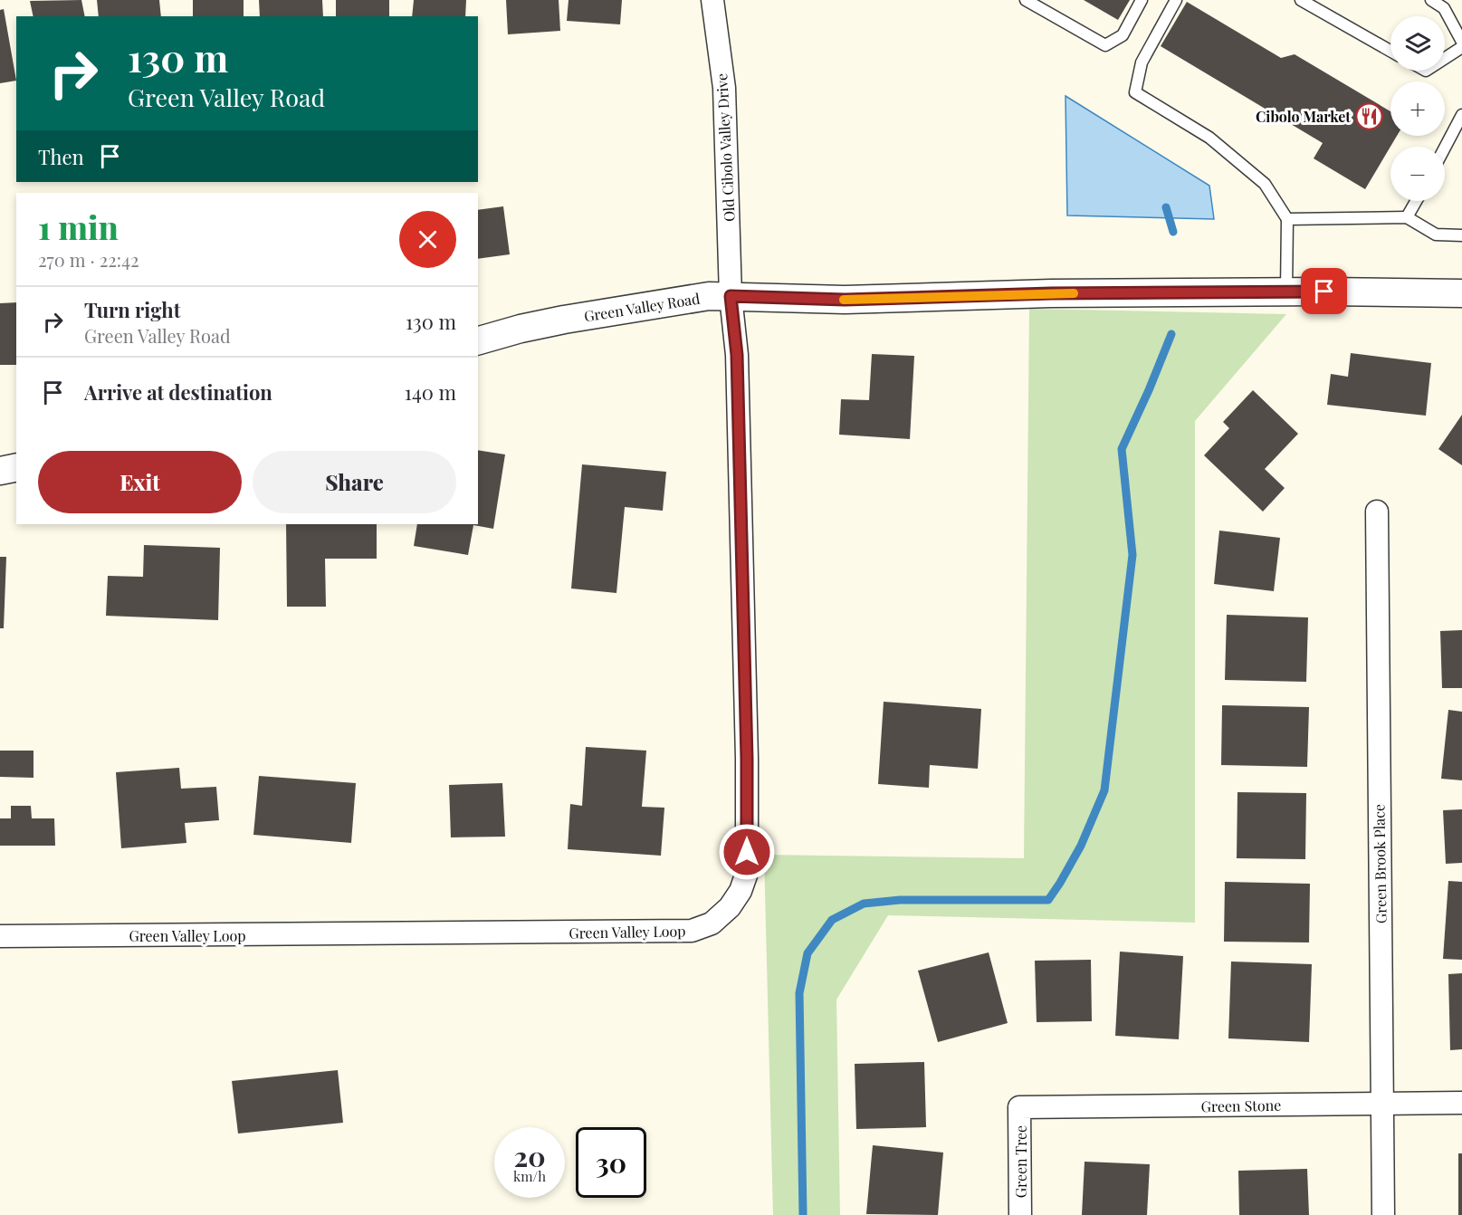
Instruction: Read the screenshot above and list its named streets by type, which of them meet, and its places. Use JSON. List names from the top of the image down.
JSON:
{
  "streets": {
    "street": [
      "Old Cibolo Valley Drive",
      "Green Valley Road",
      "Green Brook Place",
      "Green Valley Loop",
      "Green Stone",
      "Green Tree"
    ]
  },
  "crossings": [
    ["Old Cibolo Valley Drive", "Green Valley Road"],
    ["Old Cibolo Valley Drive", "Green Valley Loop"],
    ["Green Valley Road", "Green Valley Loop"],
    ["Green Brook Place", "Green Stone"],
    ["Green Stone", "Green Tree"]
  ],
  "places": {
    "restaurant": ["Cibolo Market"]
  },
  "page": {
    "map_buttons": ["+", "−"],
    "turn": ["130 m", "Green Valley Road"],
    "then": "Then",
    "heading": ["1 min", "270 m · 22:42"],
    "list": [
      {
        "name": "Turn right",
        "note": "Green Valley Road",
        "value": "130 m"
      },
      {
        "name": "Arrive at destination",
        "value": "140 m"
      }
    ],
    "buttons": ["Exit", "Share"],
    "speed": "20 km/h",
    "limit": "30"
  }
}
